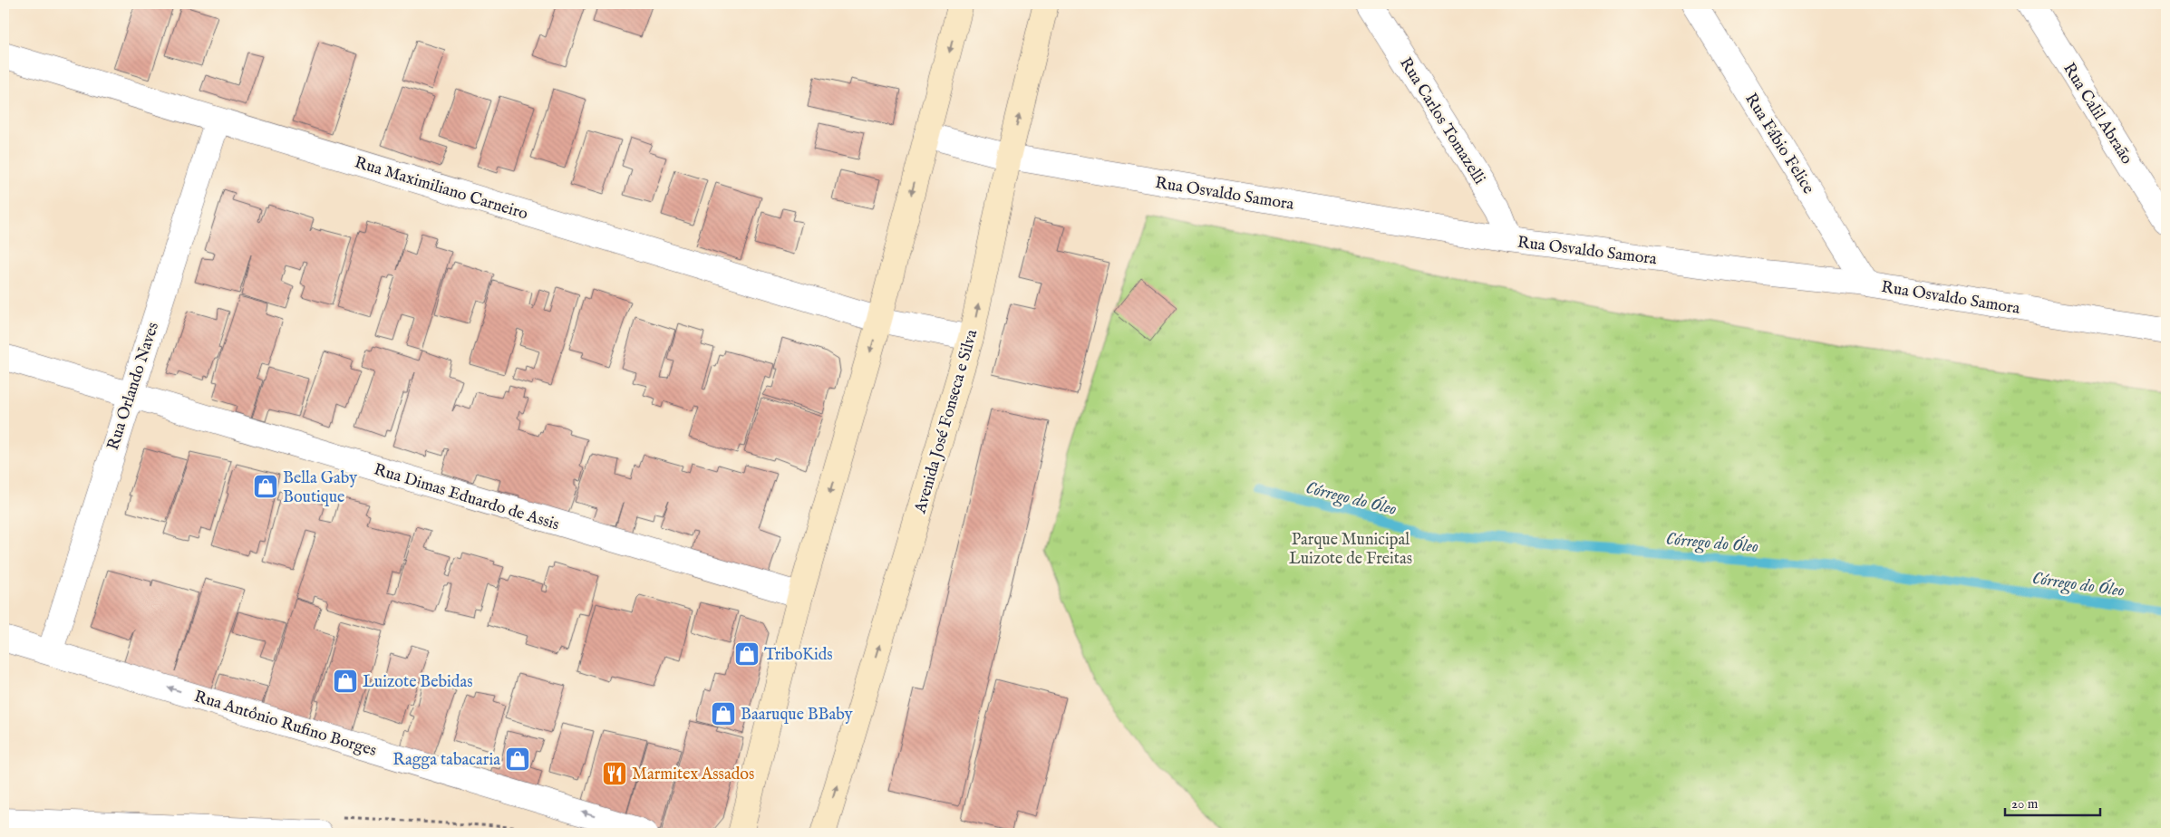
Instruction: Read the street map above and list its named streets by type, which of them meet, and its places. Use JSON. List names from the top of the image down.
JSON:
{
  "streets": {
    "main road": ["Avenida José Fonseca e Silva"],
    "street": [
      "Rua Calil Abraão",
      "Rua Carlos Tomazelli",
      "Rua Fábio Felice",
      "Rua Maximiliano Carneiro",
      "Rua Osvaldo Samora",
      "Rua Orlando Naves",
      "Rua Dimas Eduardo de Assis",
      "Rua Antônio Rufino Borges"
    ]
  },
  "crossings": [
    ["Rua Carlos Tomazelli", "Rua Osvaldo Samora"],
    ["Rua Fábio Felice", "Rua Osvaldo Samora"],
    ["Rua Maximiliano Carneiro", "Rua Orlando Naves"],
    ["Rua Maximiliano Carneiro", "Avenida José Fonseca e Silva"],
    ["Rua Osvaldo Samora", "Avenida José Fonseca e Silva"],
    ["Rua Orlando Naves", "Rua Dimas Eduardo de Assis"],
    ["Rua Orlando Naves", "Rua Antônio Rufino Borges"]
  ],
  "water": ["Córrego do Óleo"],
  "parks": ["Parque Municipal Luizote de Freitas"],
  "places": {
    "shop": [
      "Bella Gaby Boutique",
      "TriboKids",
      "Luizote Bebidas",
      "Baaruque BBaby",
      "Ragga tabacaria"
    ],
    "restaurant": ["Marmitex Assados"]
  },
  "scale_bar": "20 m"
}
